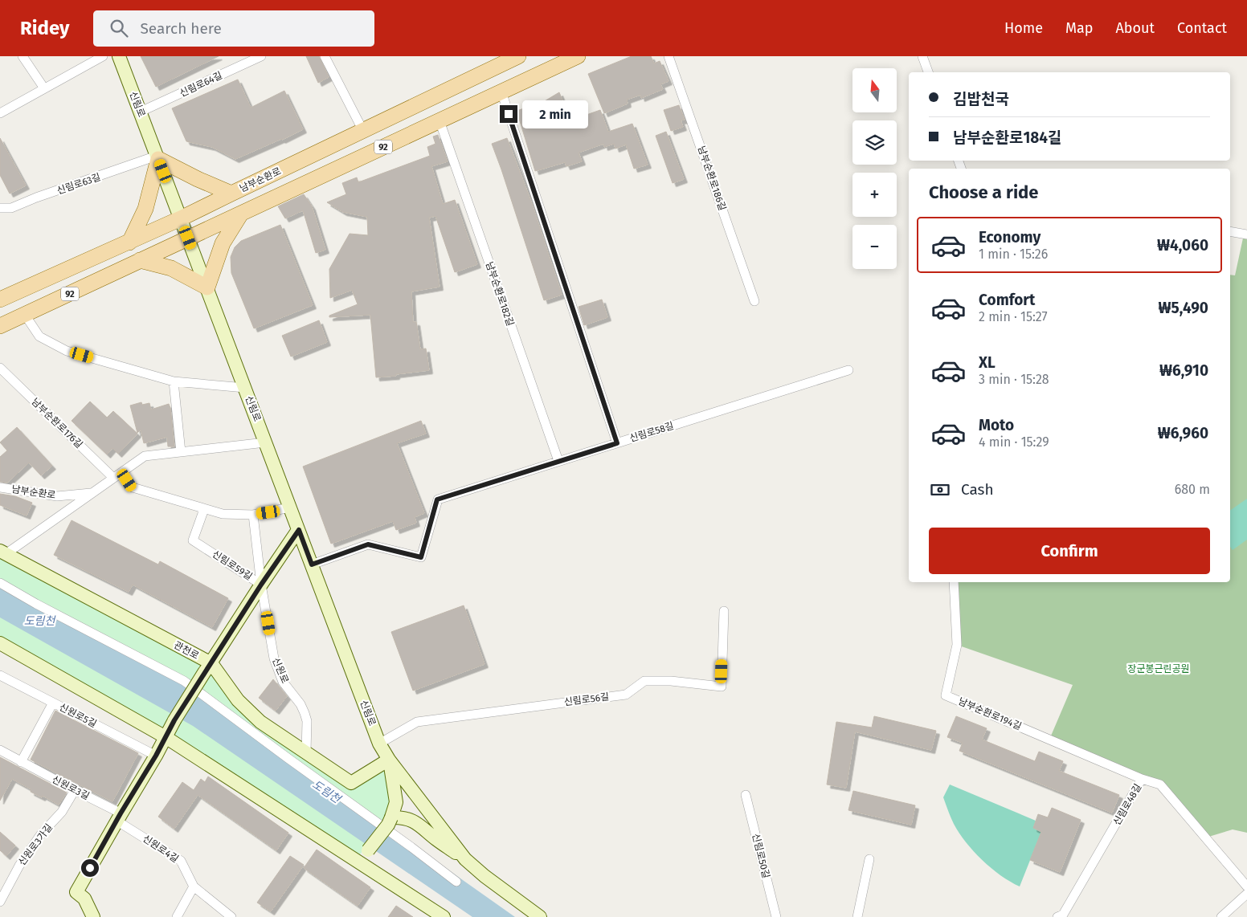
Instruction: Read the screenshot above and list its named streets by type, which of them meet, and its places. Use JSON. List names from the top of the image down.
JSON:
{
  "streets": {
    "main road": [
      "신림로",
      "92",
      "남부순환로",
      "관천로"
    ],
    "street": [
      "신림로64길",
      "남부순환로186길",
      "신림로63길",
      "남부순환로182길",
      "남부순환로176길",
      "신림로58길",
      "신림로59길",
      "신원로",
      "신림로56길",
      "남부순환로194길",
      "신원로5길",
      "신원로3길",
      "신림로48길",
      "신원로3가길",
      "신원로4길",
      "신림로50길"
    ]
  },
  "crossings": [
    ["신림로64길", "신림로"],
    ["신림로", "92"],
    ["신림로", "남부순환로"],
    ["신림로", "신림로63길"],
    ["신림로", "신림로58길"],
    ["신림로", "관천로"],
    ["신림로", "신림로56길"],
    ["92", "남부순환로182길"],
    ["남부순환로182길", "신림로58길"],
    ["신림로59길", "신원로"],
    ["관천로", "신원로"],
    ["남부순환로194길", "신림로48길"],
    ["신원로3길", "신원로3가길"],
    ["신원로3길", "신원로4길"]
  ],
  "water": ["도림천"],
  "parks": ["장군봉근린공원"],
  "north": "top",
  "page": {
    "header": "Ridey",
    "search": "Search here",
    "nav": [
      "Home",
      "Map",
      "About",
      "Contact"
    ],
    "map_buttons": ["+", "−"],
    "banner": ["김밥천국", "남부순환로184길"],
    "bubble": "2 min",
    "heading": "Choose a ride",
    "list": [
      {
        "name": "Economy",
        "note": "1 min · 15:26",
        "value": "₩4,060"
      },
      {
        "name": "Comfort",
        "note": "2 min · 15:27",
        "value": "₩5,490"
      },
      {
        "name": "XL",
        "note": "3 min · 15:28",
        "value": "₩6,910"
      },
      {
        "name": "Moto",
        "note": "4 min · 15:29",
        "value": "₩6,960"
      }
    ],
    "pay": ["Cash", "680 m"],
    "buttons": "Confirm"
  }
}
